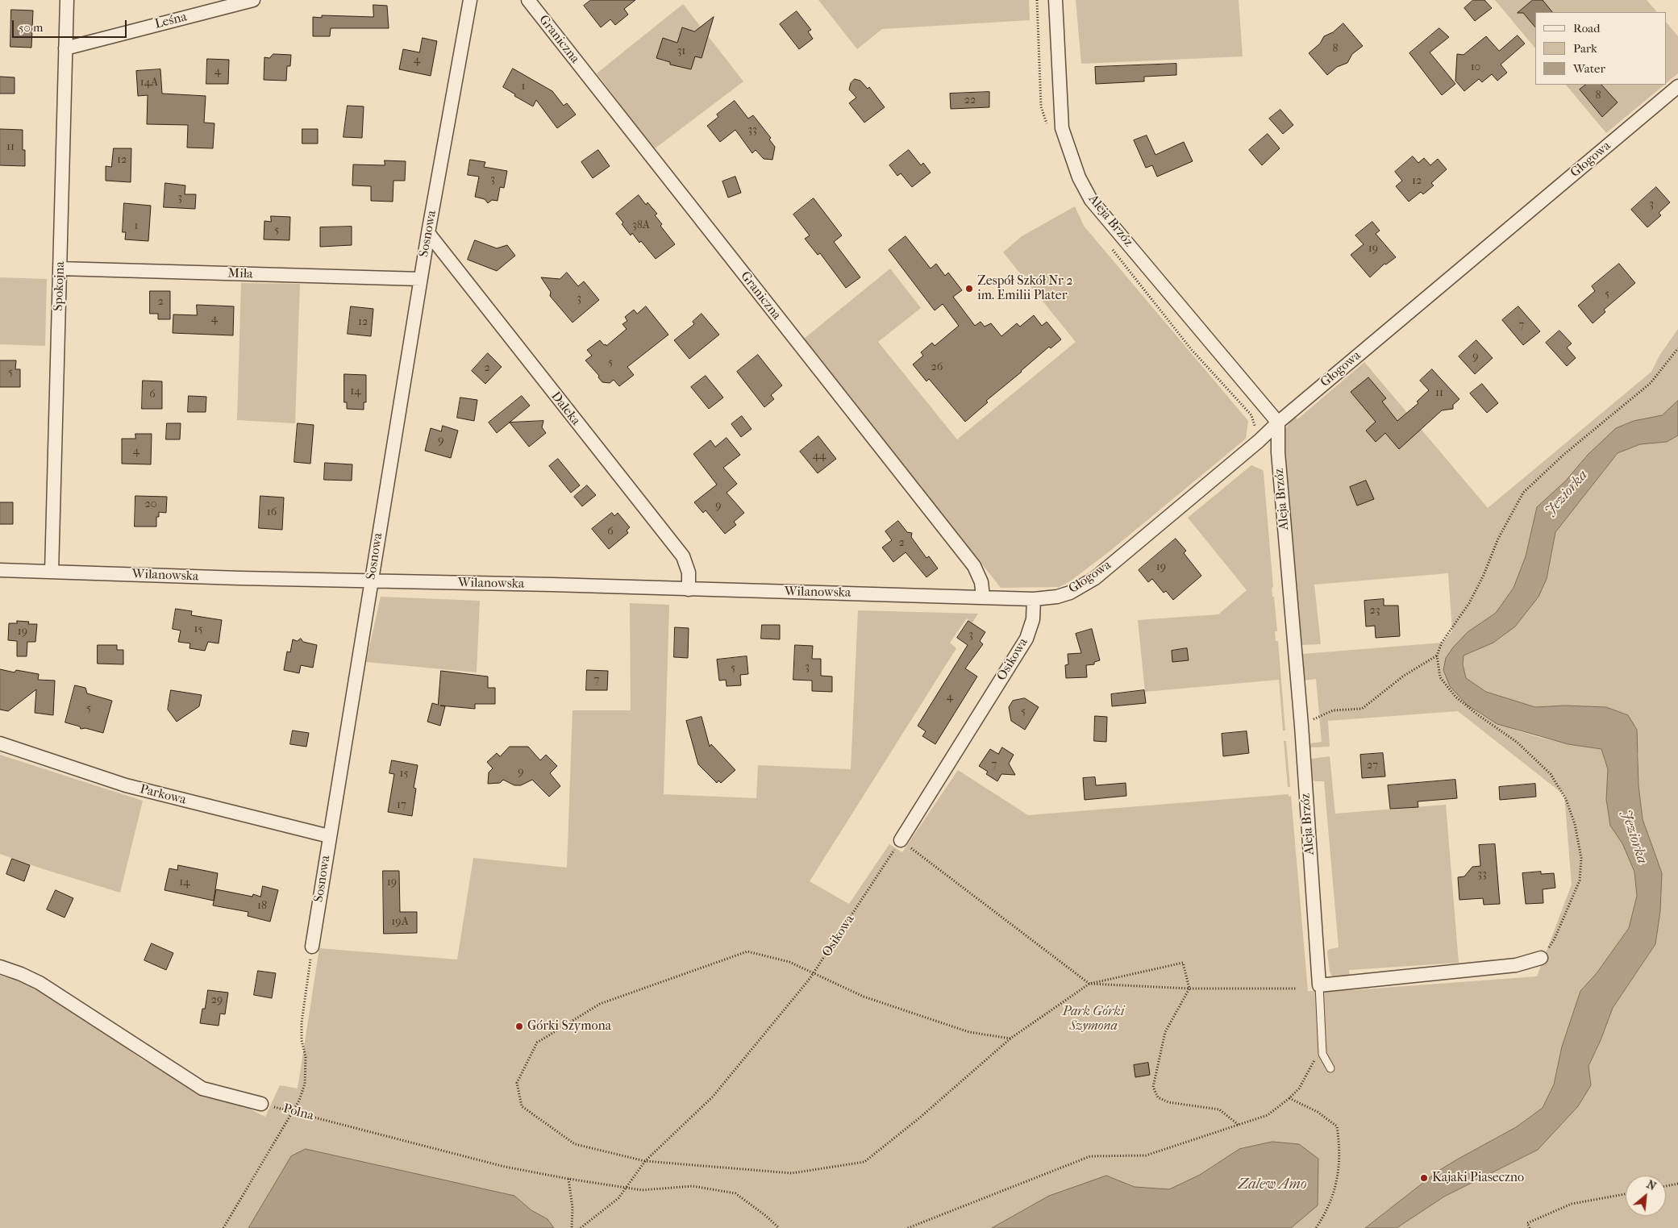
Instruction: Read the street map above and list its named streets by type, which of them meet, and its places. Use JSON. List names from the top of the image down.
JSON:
{
  "streets": {
    "street": [
      "Leśna",
      "Graniczna",
      "Głogowa",
      "Aleja Brzóz",
      "Sosnowa",
      "Miła",
      "Spokojna",
      "Daleka",
      "Wilanowska",
      "Osikowa",
      "Parkowa"
    ],
    "path": ["Polna"]
  },
  "crossings": [
    ["Leśna", "Spokojna"],
    ["Graniczna", "Głogowa"],
    ["Graniczna", "Wilanowska"],
    ["Głogowa", "Aleja Brzóz"],
    ["Głogowa", "Wilanowska"],
    ["Głogowa", "Osikowa"],
    ["Sosnowa", "Miła"],
    ["Sosnowa", "Daleka"],
    ["Sosnowa", "Wilanowska"],
    ["Sosnowa", "Parkowa"],
    ["Miła", "Spokojna"],
    ["Spokojna", "Wilanowska"],
    ["Daleka", "Wilanowska"],
    ["Osikowa", "Polna"]
  ],
  "water": ["Jeziorka", "Zalew Amo"],
  "parks": ["Park Górki Szymona"],
  "places": ["Zespół Szkół Nr 2 im. Emilii Plater", "Górki Szymona", "Kajaki Piaseczno"],
  "house_numbers": [
    "8",
    "31",
    "4",
    "10",
    "4",
    "14A",
    "1",
    "8",
    "22",
    "33",
    "11",
    "12",
    "3",
    "12",
    "3",
    "3",
    "38A",
    "1",
    "5",
    "19",
    "5",
    "3",
    "2",
    "4",
    "12",
    "7",
    "9",
    "5",
    "26",
    "2",
    "5",
    "14",
    "11",
    "6",
    "9",
    "4",
    "44",
    "20",
    "9",
    "16",
    "6",
    "2",
    "19",
    "23",
    "15",
    "19",
    "3",
    "3",
    "5",
    "7",
    "4",
    "5",
    "5",
    "7",
    "27",
    "9",
    "15",
    "17",
    "33",
    "14",
    "19",
    "18",
    "19A",
    "29"
  ],
  "legend": ["Road", "Park", "Water"],
  "scale_bar": "50 m",
  "north": "top right"
}
